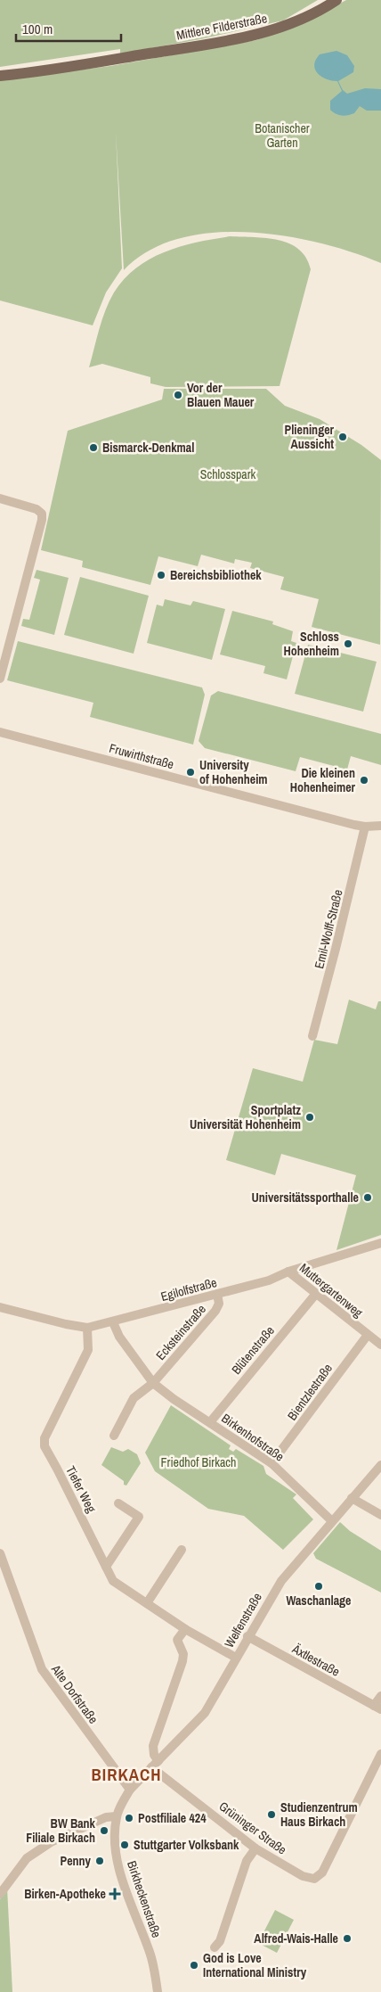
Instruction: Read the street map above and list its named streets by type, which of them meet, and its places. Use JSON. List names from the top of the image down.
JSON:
{
  "streets": {
    "main road": ["Mittlere Filderstraße"],
    "street": [
      "Fruwirthstraße",
      "Emil-Wolff-Straße",
      "Egilolfstraße",
      "Muttergartenweg",
      "Ecksteinstraße",
      "Blütenstraße",
      "Bientzlestraße",
      "Birkenhofstraße",
      "Tiefer Weg",
      "Welfenstraße",
      "Äxtlestraße",
      "Alte Dorfstraße",
      "Grüninger Straße",
      "Birkheckenstraße"
    ]
  },
  "crossings": [
    ["Fruwirthstraße", "Emil-Wolff-Straße"],
    ["Egilolfstraße", "Muttergartenweg"],
    ["Egilolfstraße", "Ecksteinstraße"],
    ["Egilolfstraße", "Birkenhofstraße"],
    ["Egilolfstraße", "Tiefer Weg"],
    ["Muttergartenweg", "Blütenstraße"],
    ["Muttergartenweg", "Bientzlestraße"],
    ["Ecksteinstraße", "Birkenhofstraße"],
    ["Blütenstraße", "Birkenhofstraße"],
    ["Bientzlestraße", "Birkenhofstraße"],
    ["Birkenhofstraße", "Welfenstraße"],
    ["Tiefer Weg", "Welfenstraße"],
    ["Welfenstraße", "Äxtlestraße"],
    ["Welfenstraße", "Alte Dorfstraße"],
    ["Welfenstraße", "Grüninger Straße"],
    ["Welfenstraße", "Birkheckenstraße"],
    ["Alte Dorfstraße", "Birkheckenstraße"]
  ],
  "districts": ["BIRKACH"],
  "parks": ["Botanischer Garten", "Schlosspark", "Friedhof Birkach"],
  "places": {
    "other": [
      "Vor der Blauen Mauer",
      "Plieninger Aussicht",
      "Bismarck-Denkmal",
      "Bereichsbibliothek",
      "Schloss Hohenheim",
      "University of Hohenheim",
      "Die kleinen Hohenheimer",
      "Sportplatz Universität Hohenheim",
      "Universitätssporthalle",
      "Waschanlage",
      "Studienzentrum Haus Birkach",
      "Postfiliale 424",
      "BW Bank Filiale Birkach",
      "Stuttgarter Volksbank",
      "Penny",
      "Alfred-Wais-Halle",
      "God is Love International Ministry"
    ],
    "health": ["Birken-Apotheke"]
  },
  "scale_bar": "100 m"
}
